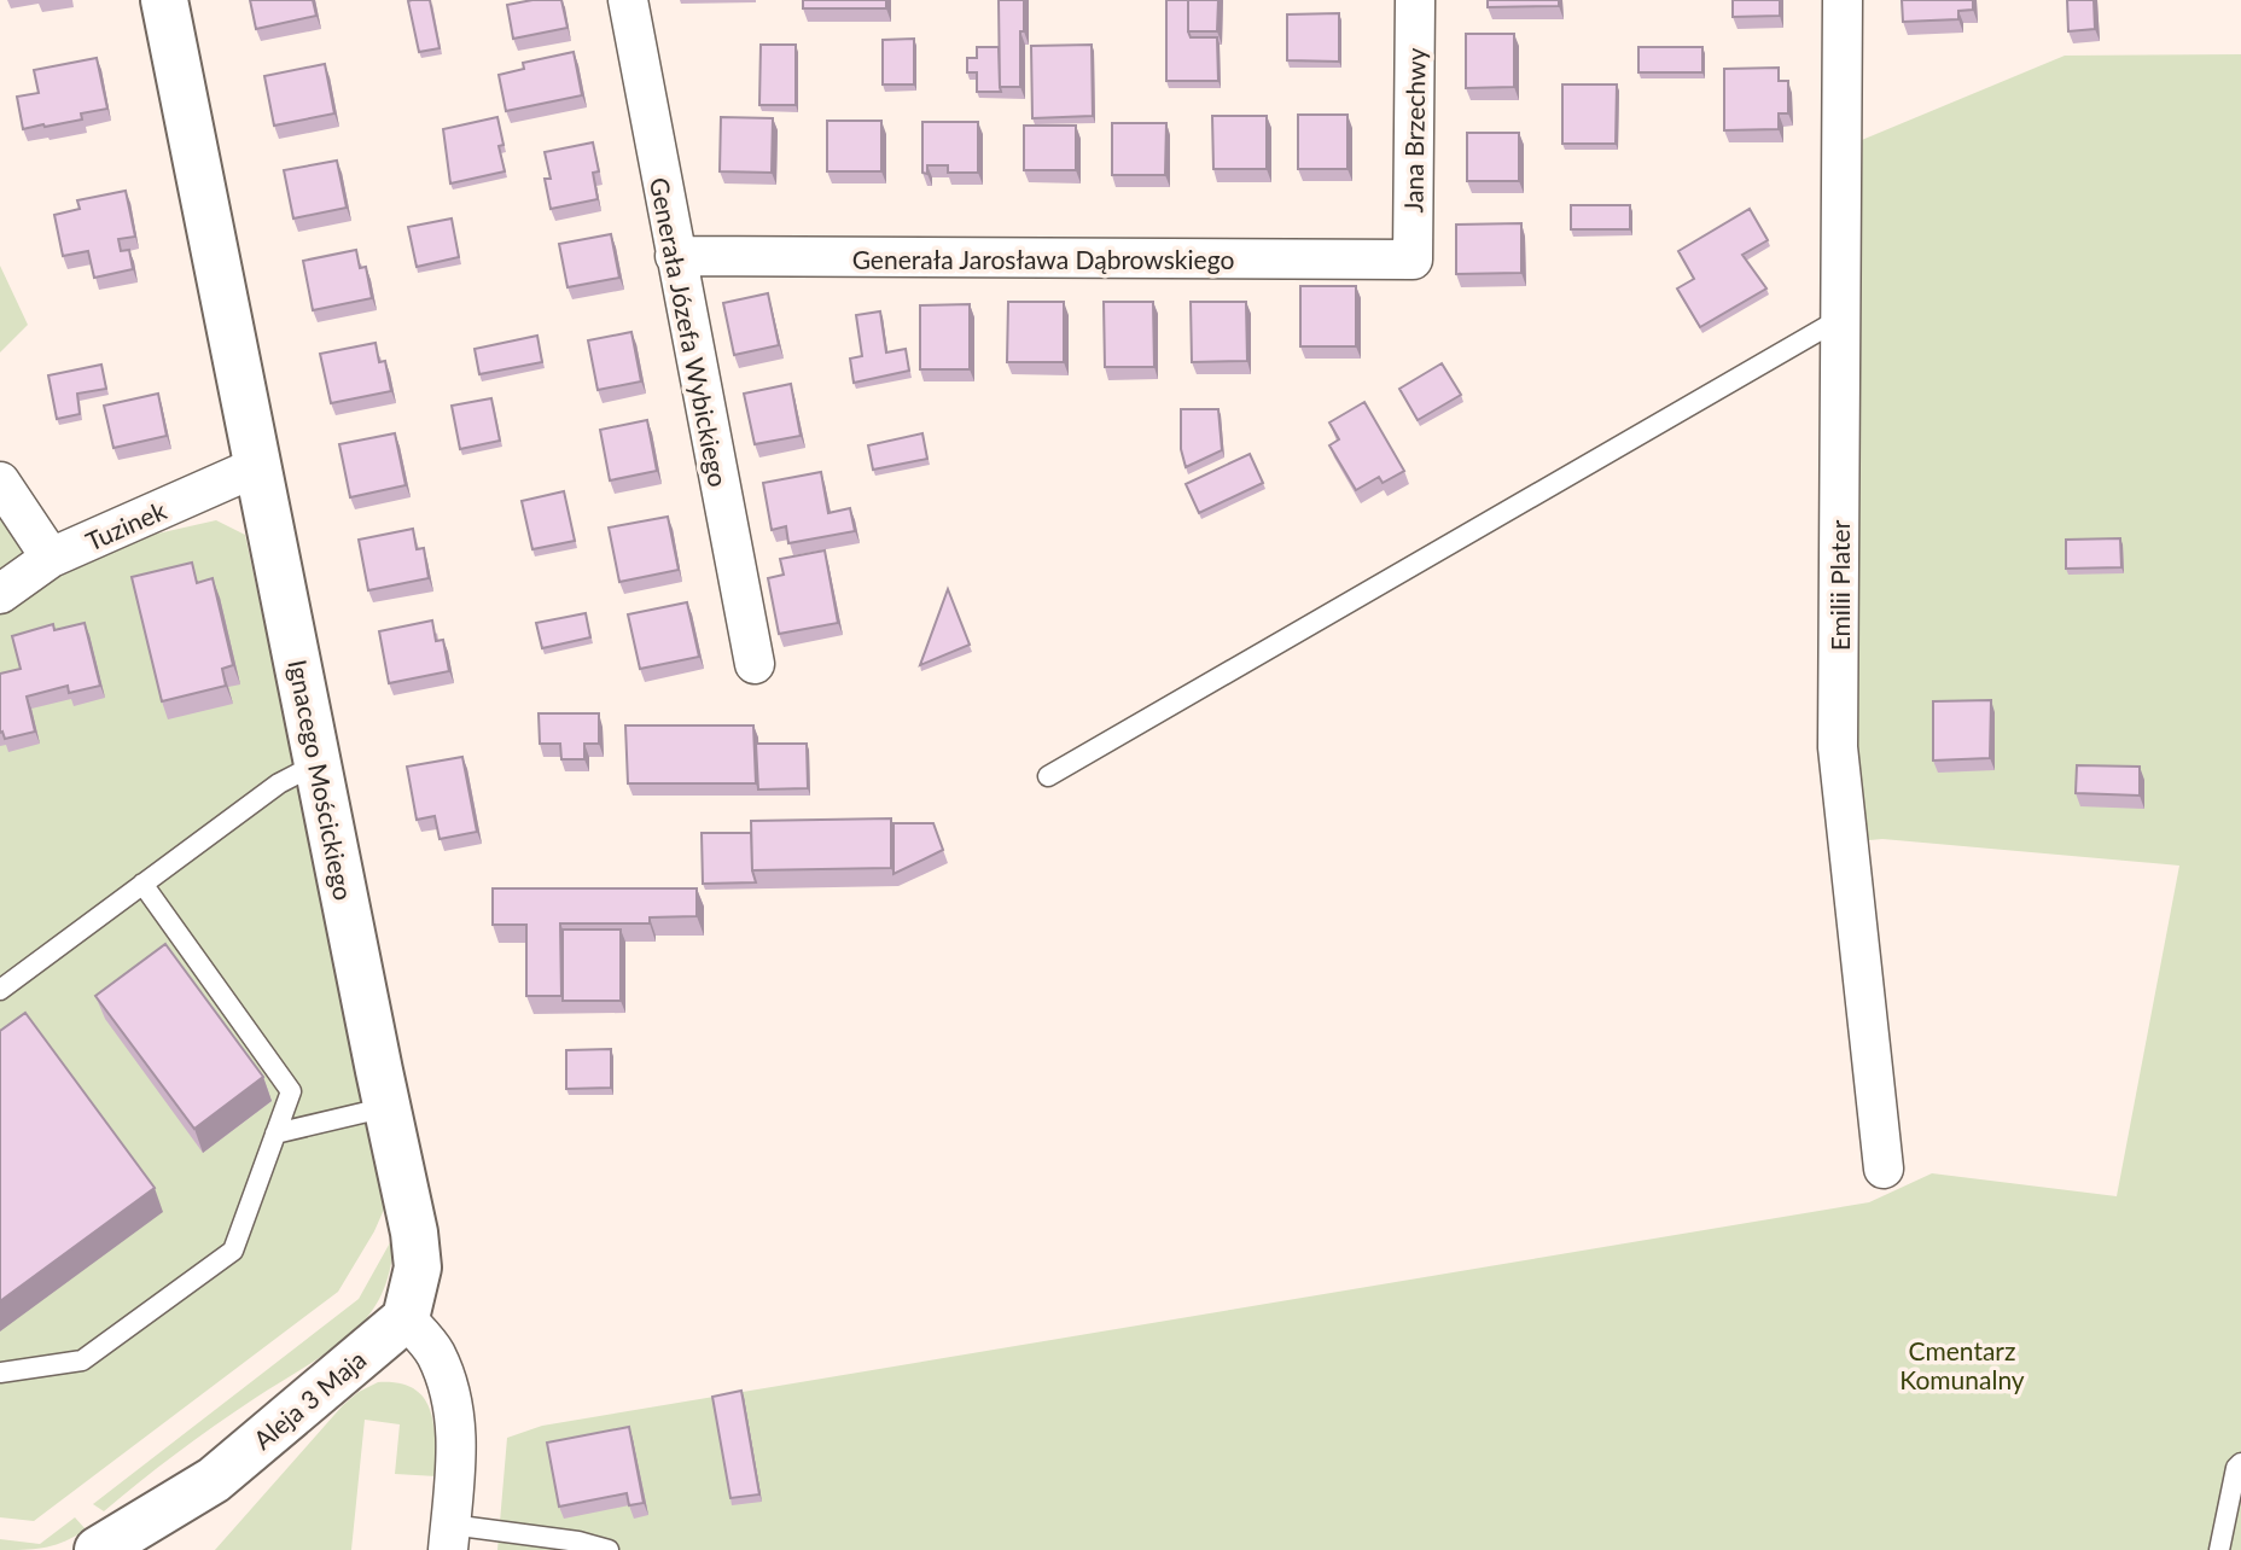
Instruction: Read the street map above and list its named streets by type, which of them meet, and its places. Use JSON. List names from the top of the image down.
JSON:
{
  "streets": {
    "street": [
      "Jana Brzechwy",
      "Generała Jarosława Dąbrowskiego",
      "Generała Józefa Wybickiego",
      "Tuzinek",
      "Emilii Plater",
      "Ignacego Mościckiego",
      "Aleja 3 Maja"
    ]
  },
  "crossings": [
    ["Jana Brzechwy", "Generała Jarosława Dąbrowskiego"],
    ["Generała Jarosława Dąbrowskiego", "Generała Józefa Wybickiego"],
    ["Tuzinek", "Ignacego Mościckiego"],
    ["Ignacego Mościckiego", "Aleja 3 Maja"]
  ],
  "parks": ["Cmentarz Komunalny"]
}
